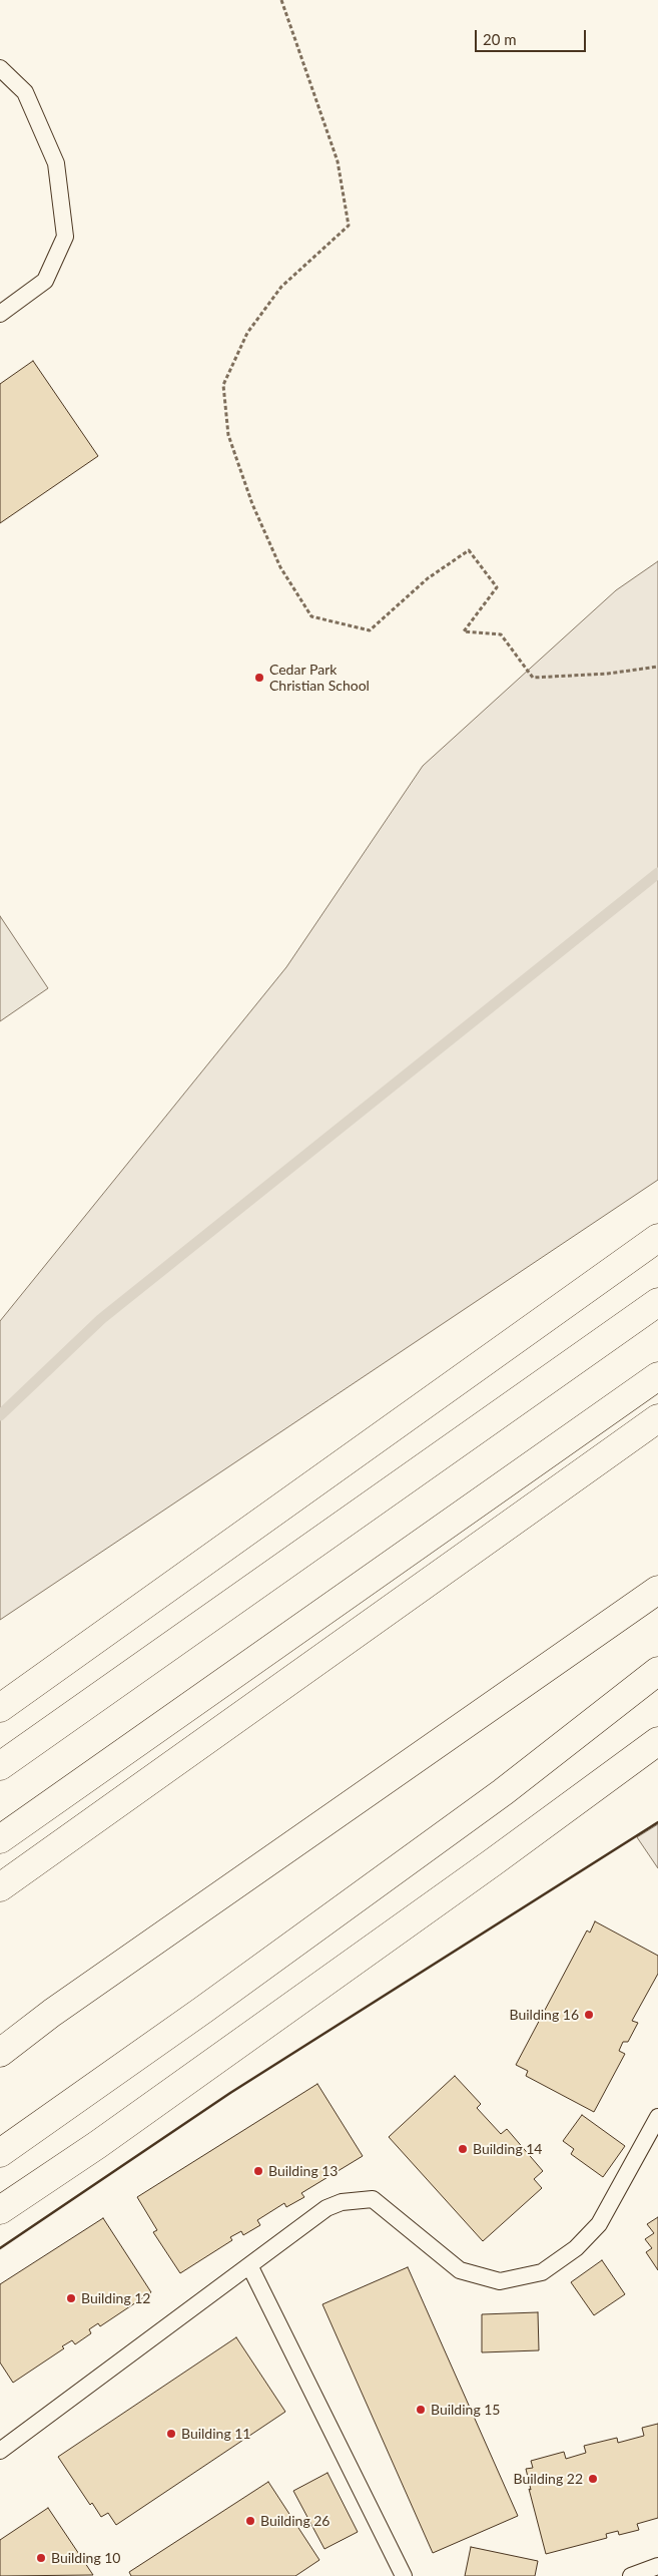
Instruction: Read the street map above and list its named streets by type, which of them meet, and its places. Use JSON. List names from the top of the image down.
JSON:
{
  "places": [
    "Cedar Park Christian School",
    "Building 16",
    "Building 14",
    "Building 13",
    "Building 12",
    "Building 15",
    "Building 11",
    "Building 22",
    "Building 26",
    "Building 10"
  ],
  "scale_bar": "20 m"
}
